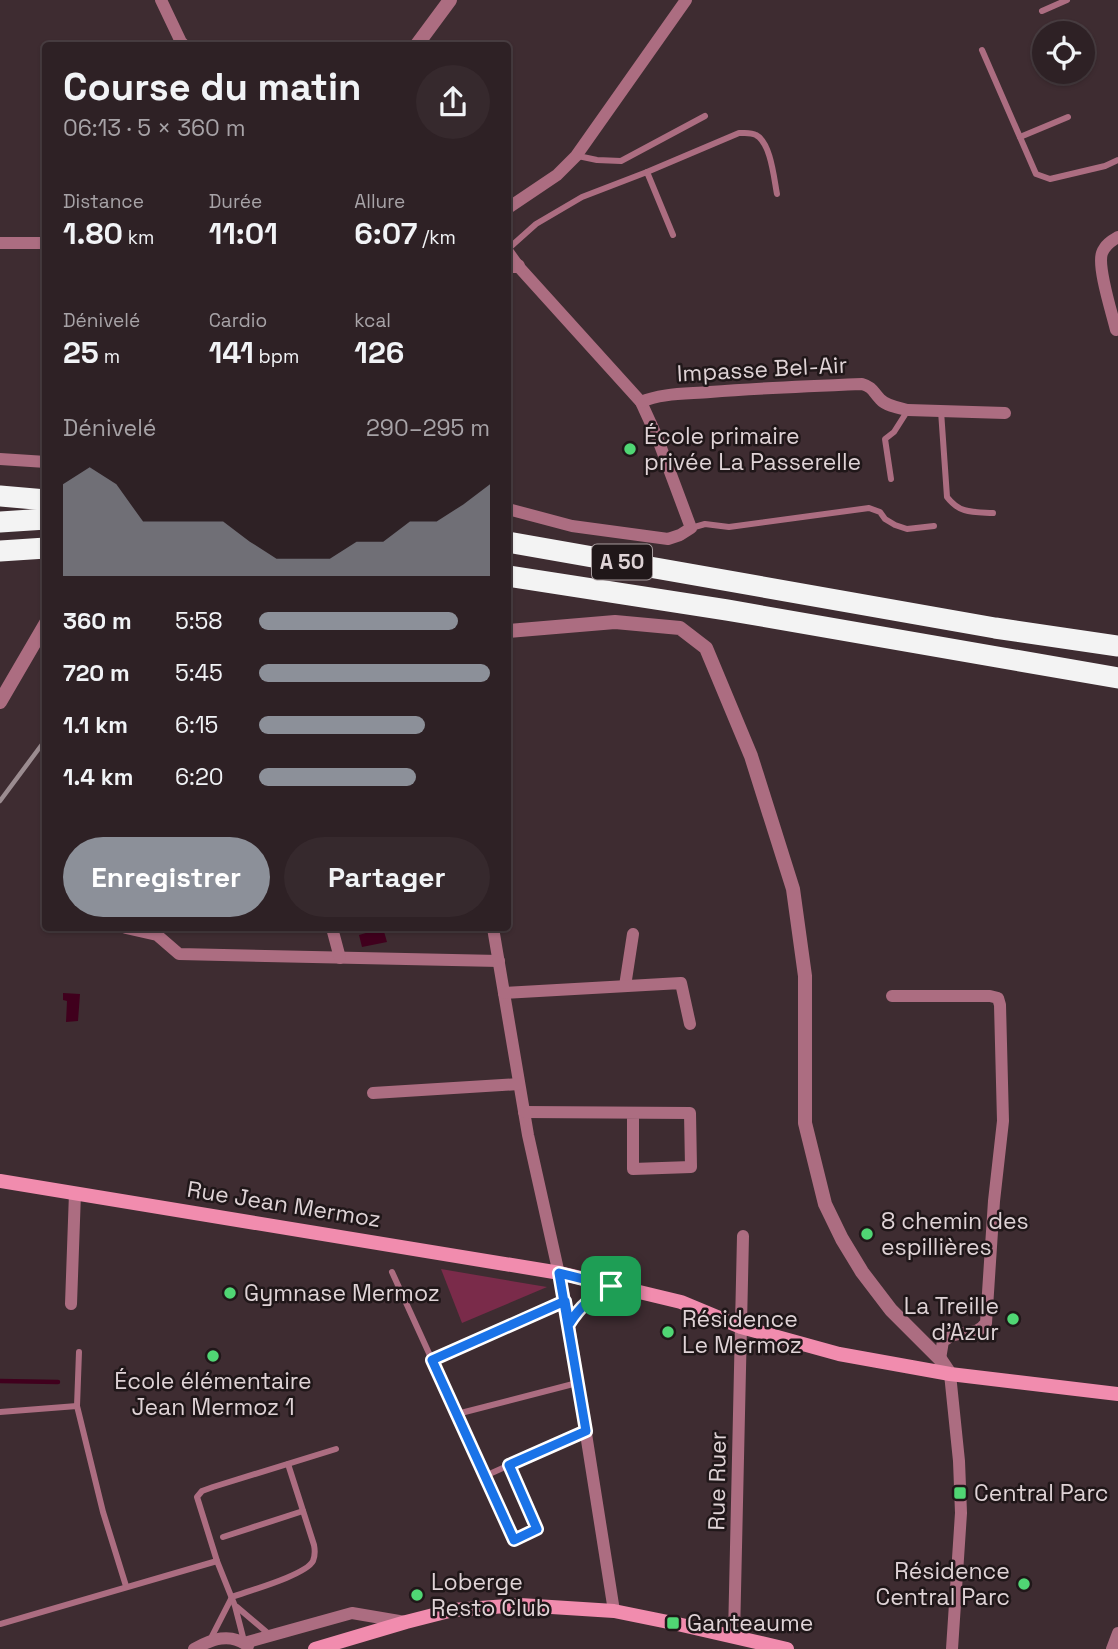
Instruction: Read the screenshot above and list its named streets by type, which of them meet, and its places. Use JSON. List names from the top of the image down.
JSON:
{
  "streets": {
    "highway": ["A 50"],
    "main road": ["Rue Jean Mermoz"],
    "street": ["Impasse Bel-Air", "Rue Ruer"]
  },
  "crossings": [
    ["Rue Jean Mermoz", "Rue Ruer"]
  ],
  "places": {
    "other": [
      "École primaire privée La Passerelle",
      "8 chemin des espillières",
      "Gymnase Mermoz",
      "La Treille d'Azur",
      "Résidence Le Mermoz",
      "École élémentaire Jean Mermoz 1",
      "Résidence Central Parc",
      "Loberge Resto Club"
    ],
    "transit": ["Central Parc", "Ganteaume"]
  },
  "page": {
    "heading": ["Course du matin", "06:13 · 5 × 360 m"],
    "stats": [
      ["Distance", "1.80 km"],
      ["Durée", "11:01"],
      ["Allure", "6:07 /km"],
      ["Dénivelé", "25 m"],
      ["Cardio", "141 bpm"],
      ["kcal", "126"]
    ],
    "chart": ["Dénivelé", "290–295 m"],
    "list": [
      {
        "name": "360 m",
        "note": "5:58"
      },
      {
        "name": "720 m",
        "note": "5:45"
      },
      {
        "name": "1.1 km",
        "note": "6:15"
      },
      {
        "name": "1.4 km",
        "note": "6:20"
      }
    ],
    "buttons": ["Enregistrer", "Partager"]
  }
}
